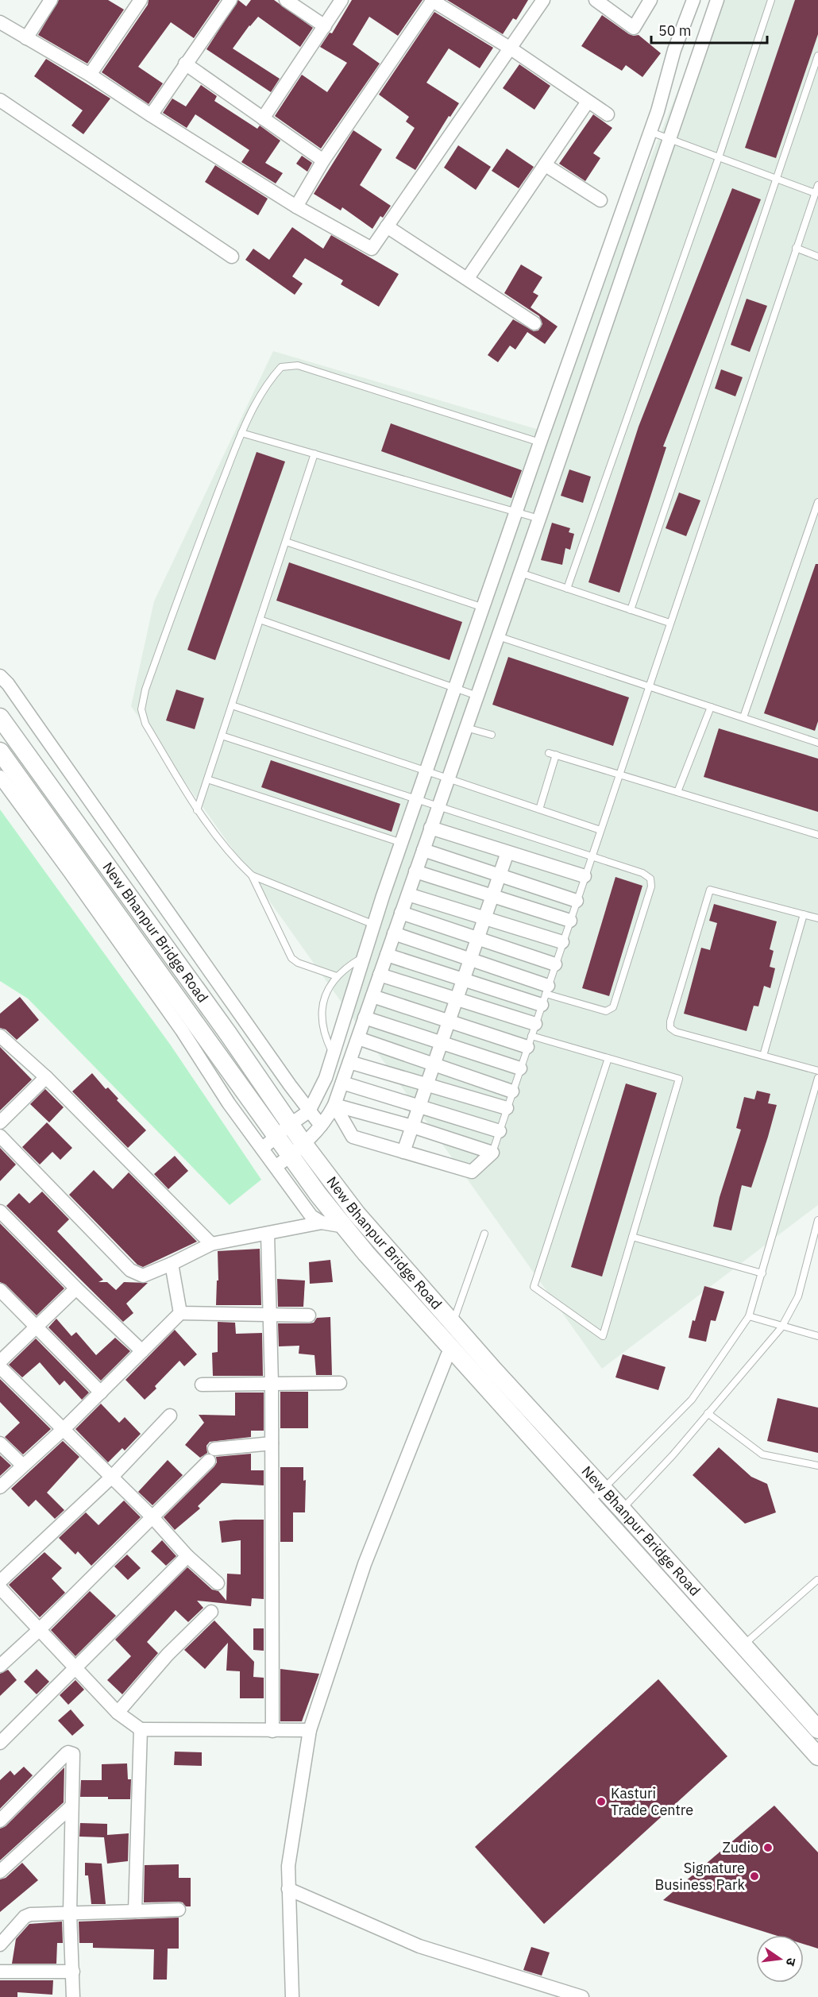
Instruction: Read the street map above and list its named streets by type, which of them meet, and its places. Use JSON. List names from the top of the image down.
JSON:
{
  "streets": {
    "street": ["New Bhanpur Bridge Road"]
  },
  "places": ["Kasturi Trade Centre", "Zudio", "Signature Business Park"],
  "scale_bar": "50 m",
  "north": "right"
}
